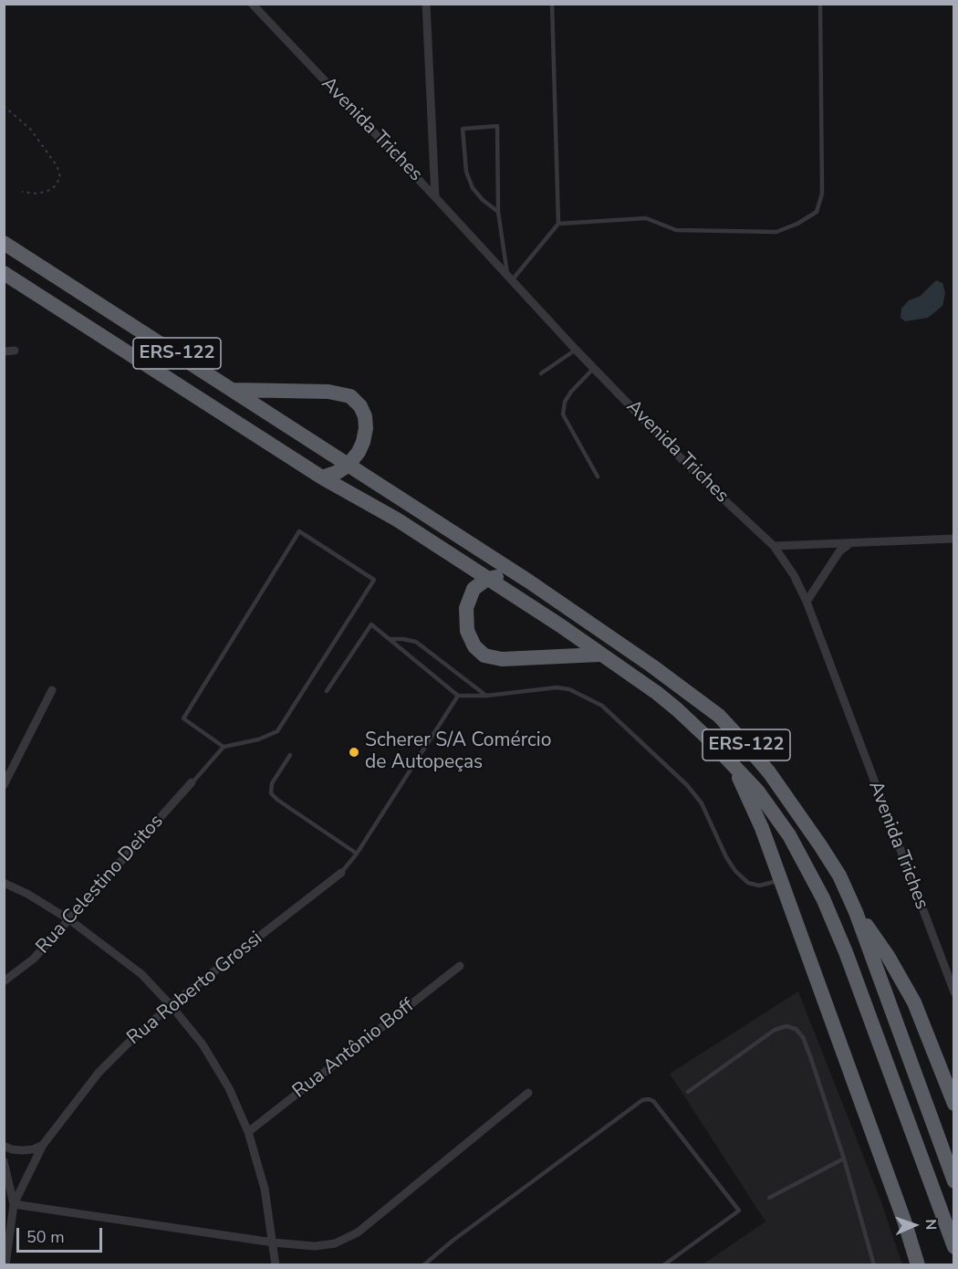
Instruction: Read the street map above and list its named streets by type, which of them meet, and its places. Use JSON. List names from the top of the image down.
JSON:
{
  "streets": {
    "highway": ["ERS-122"],
    "street": [
      "Avenida Triches",
      "Rua Celestino Deitos",
      "Rua Roberto Grossi",
      "Rua Antônio Boff"
    ]
  },
  "places": ["Scherer S/A Comércio de Autopeças"],
  "scale_bar": "50 m",
  "north": "right"
}
